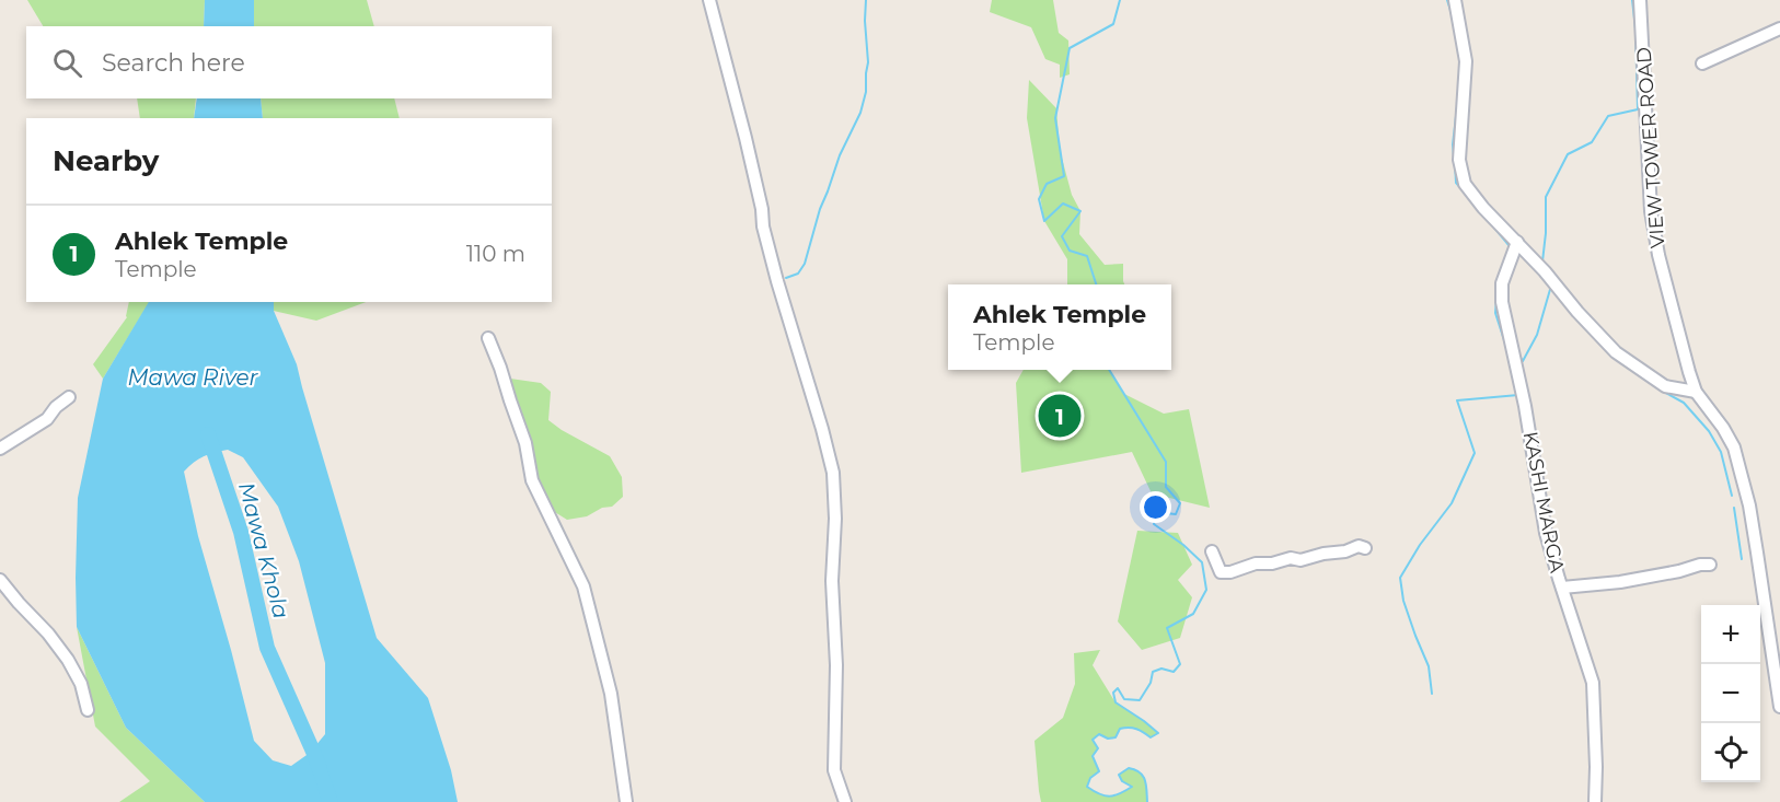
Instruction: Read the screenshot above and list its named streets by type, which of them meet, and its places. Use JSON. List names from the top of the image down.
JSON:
{
  "streets": {
    "street": ["VIEW TOWER ROAD", "KASHI MARGA"]
  },
  "water": ["Mawa River", "Mawa Khola"],
  "page": {
    "search": "Search here",
    "heading": "Nearby",
    "list": [
      {
        "mark": "1",
        "name": "Ahlek Temple",
        "note": "Temple",
        "value": "110 m"
      }
    ],
    "popup": ["Ahlek Temple", "Temple"],
    "pins": "1",
    "map_buttons": ["+", "−"]
  }
}
